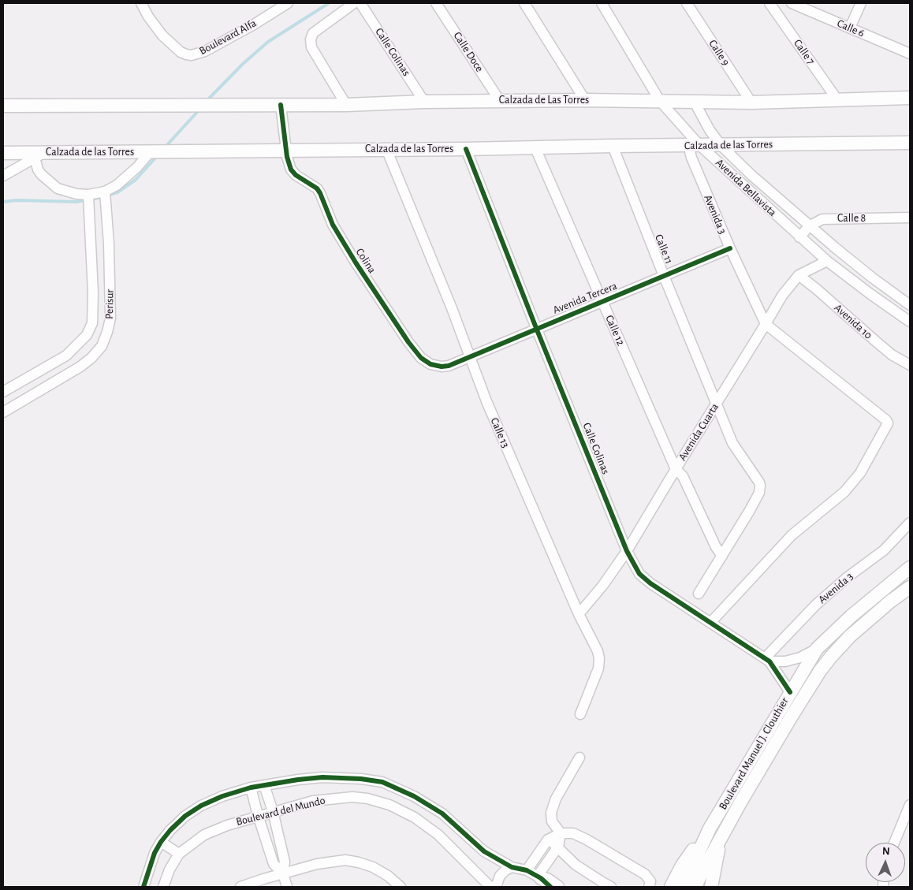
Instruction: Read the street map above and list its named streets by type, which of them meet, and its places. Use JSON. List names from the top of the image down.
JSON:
{
  "streets": {
    "main road": ["Calzada de Las Torres", "Calzada de las Torres", "Boulevard Manuel J. Clouthier"],
    "street": [
      "Calle 6",
      "Boulevard Alfa",
      "Calle Colinas",
      "Calle Doce",
      "Calle 7",
      "Calle 9",
      "Avenida Bellavista",
      "Avenida 3",
      "Calle 8",
      "Calle 11",
      "Colina",
      "Avenida Tercera",
      "Perisur",
      "Avenida 10",
      "Calle 12",
      "Avenida Cuarta",
      "Calle 13",
      "Boulevard del Mundo"
    ]
  },
  "crossings": [
    ["Calle Colinas", "Calzada de Las Torres"],
    ["Calle Colinas", "Calzada de las Torres"],
    ["Calle Colinas", "Avenida 3"],
    ["Calle Colinas", "Avenida Tercera"],
    ["Calle Colinas", "Avenida Cuarta"],
    ["Calle Colinas", "Boulevard Manuel J. Clouthier"],
    ["Calle Doce", "Calzada de Las Torres"],
    ["Calle 7", "Calzada de Las Torres"],
    ["Calle 9", "Calzada de Las Torres"],
    ["Calzada de Las Torres", "Avenida Bellavista"],
    ["Calzada de Las Torres", "Colina"],
    ["Calzada de las Torres", "Avenida Bellavista"],
    ["Calzada de las Torres", "Avenida 3"],
    ["Calzada de las Torres", "Calle 11"],
    ["Calzada de las Torres", "Colina"],
    ["Calzada de las Torres", "Calle 12"],
    ["Calzada de las Torres", "Calle 13"],
    ["Avenida Bellavista", "Avenida 3"],
    ["Avenida Bellavista", "Calle 8"],
    ["Avenida Bellavista", "Avenida Cuarta"],
    ["Avenida 3", "Avenida Tercera"],
    ["Avenida 3", "Avenida Cuarta"],
    ["Calle 11", "Avenida Tercera"],
    ["Calle 11", "Calle 12"],
    ["Calle 11", "Avenida Cuarta"],
    ["Colina", "Avenida Tercera"],
    ["Avenida Tercera", "Calle 12"],
    ["Avenida Tercera", "Calle 13"],
    ["Avenida 10", "Avenida Cuarta"],
    ["Calle 12", "Avenida Cuarta"],
    ["Avenida Cuarta", "Calle 13"]
  ],
  "north": "top"
}
